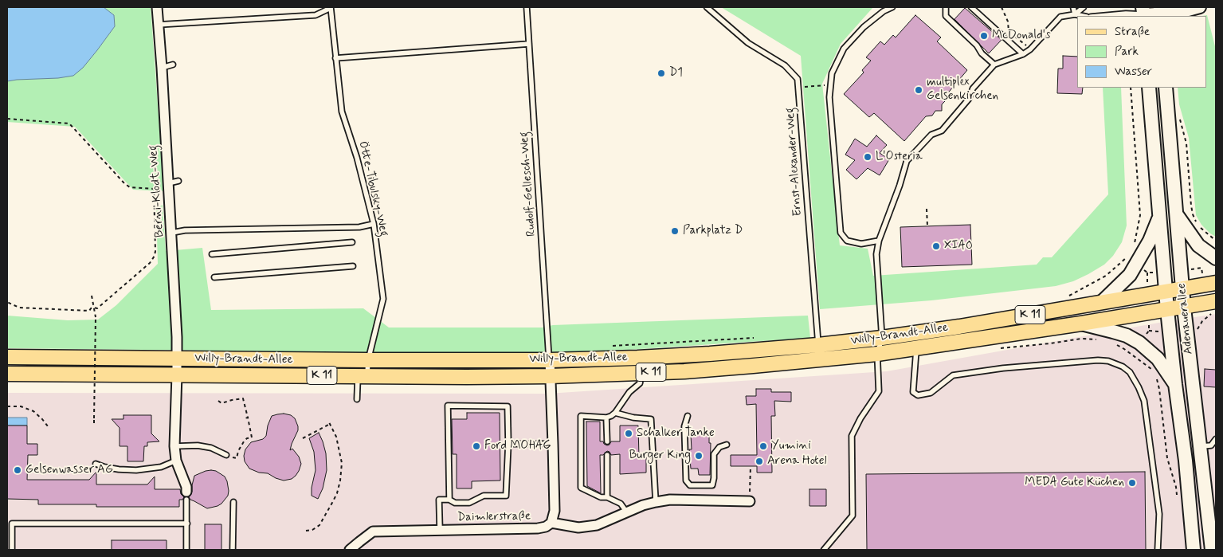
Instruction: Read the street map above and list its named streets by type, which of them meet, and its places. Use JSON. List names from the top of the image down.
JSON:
{
  "streets": {
    "main road": ["K 11", "Adenauerallee", "Willy-Brandt-Allee"],
    "street": ["Berni-Klodt-Weg", "Daimlerstraße"],
    "lane": ["Ernst-Alexander-Weg", "Rudolf-Gellesch-Weg", "Ötte-Tibulsky-Weg"]
  },
  "crossings": [
    ["Ernst-Alexander-Weg", "Willy-Brandt-Allee"],
    ["Rudolf-Gellesch-Weg", "Willy-Brandt-Allee"],
    ["Ötte-Tibulsky-Weg", "Willy-Brandt-Allee"],
    ["Berni-Klodt-Weg", "Willy-Brandt-Allee"],
    ["Adenauerallee", "Willy-Brandt-Allee"]
  ],
  "places": [
    "McDonald's",
    "D1",
    "multiplex Gelsenkirchen",
    "L'Osteria",
    "Parkplatz D",
    "XIAO",
    "Schalker Tanke",
    "Ford MOHAG",
    "Yumini",
    "Burger King",
    "Arena Hotel",
    "Gelsenwasser AG",
    "MEDA Gute Küchen"
  ],
  "legend": ["Straße", "Park", "Wasser"]
}
